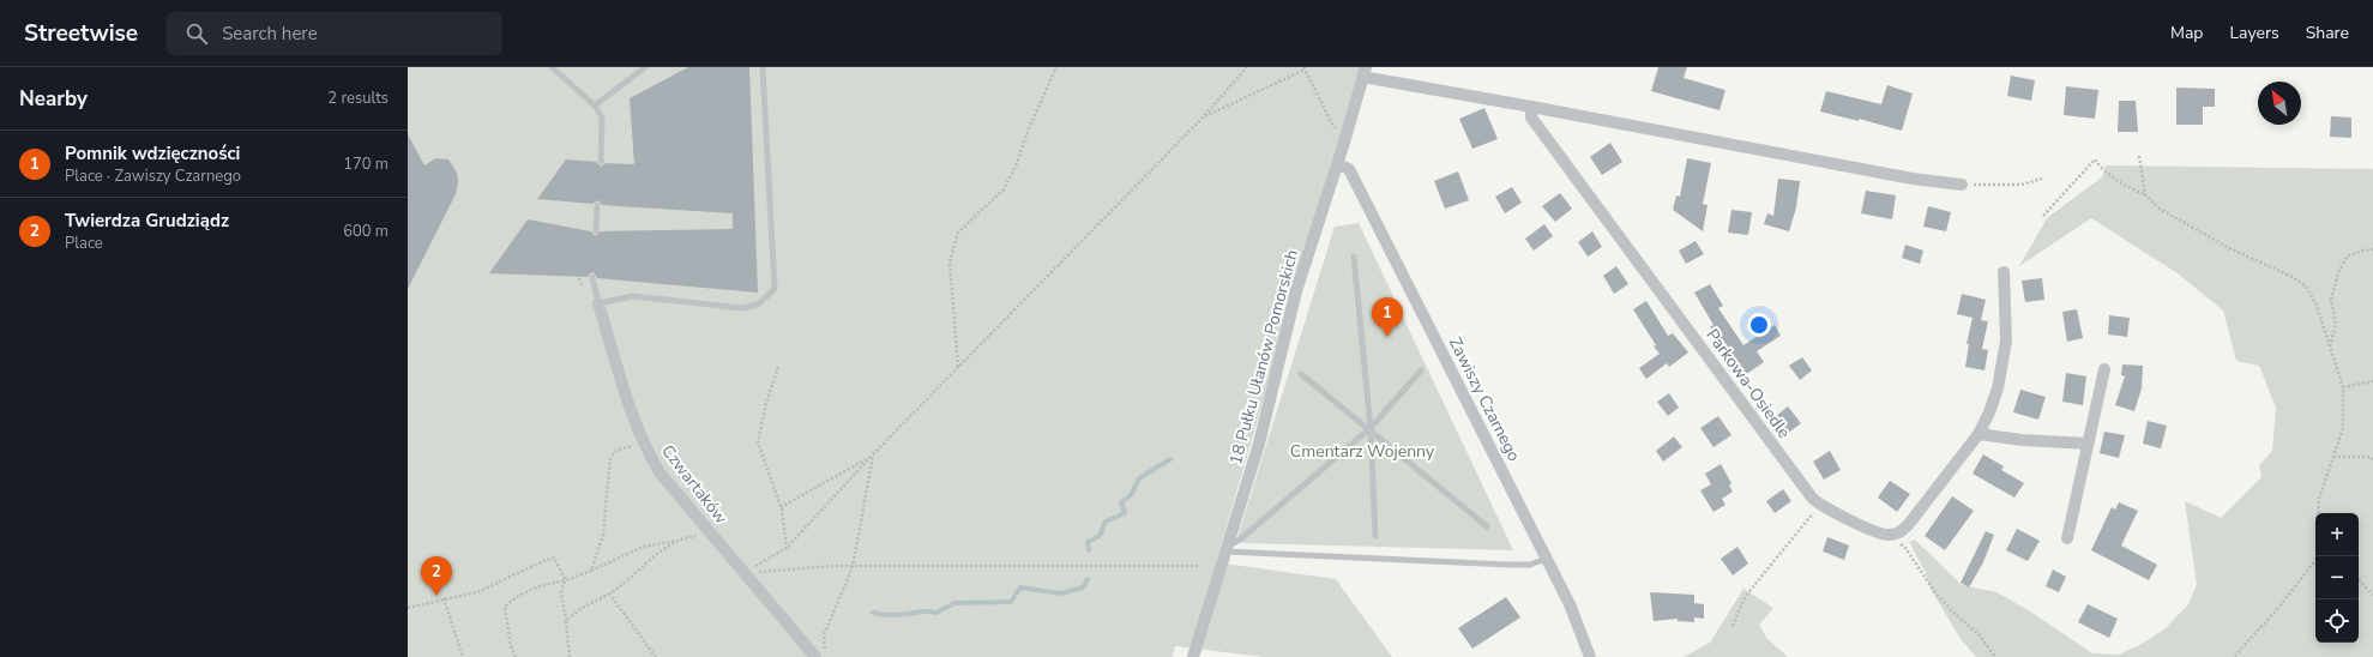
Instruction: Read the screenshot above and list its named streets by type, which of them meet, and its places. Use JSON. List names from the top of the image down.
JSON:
{
  "streets": {
    "street": [
      "18 Pułku Ułanów Pomorskich",
      "Parkowa-Osiedle",
      "Zawiszy Czarnego",
      "Czwartaków"
    ]
  },
  "crossings": [
    ["18 Pułku Ułanów Pomorskich", "Zawiszy Czarnego"]
  ],
  "parks": ["Cmentarz Wojenny"],
  "north": "top left",
  "page": {
    "header": "Streetwise",
    "search": "Search here",
    "nav": ["Map", "Layers", "Share"],
    "heading": ["Nearby", "2 results"],
    "list": [
      {
        "mark": "1",
        "name": "Pomnik wdzięczności",
        "note": "Place · Zawiszy Czarnego",
        "value": "170 m"
      },
      {
        "mark": "2",
        "name": "Twierdza Grudziądz",
        "note": "Place",
        "value": "600 m"
      }
    ],
    "pins": ["1", "2"],
    "map_buttons": ["+", "−"]
  }
}
